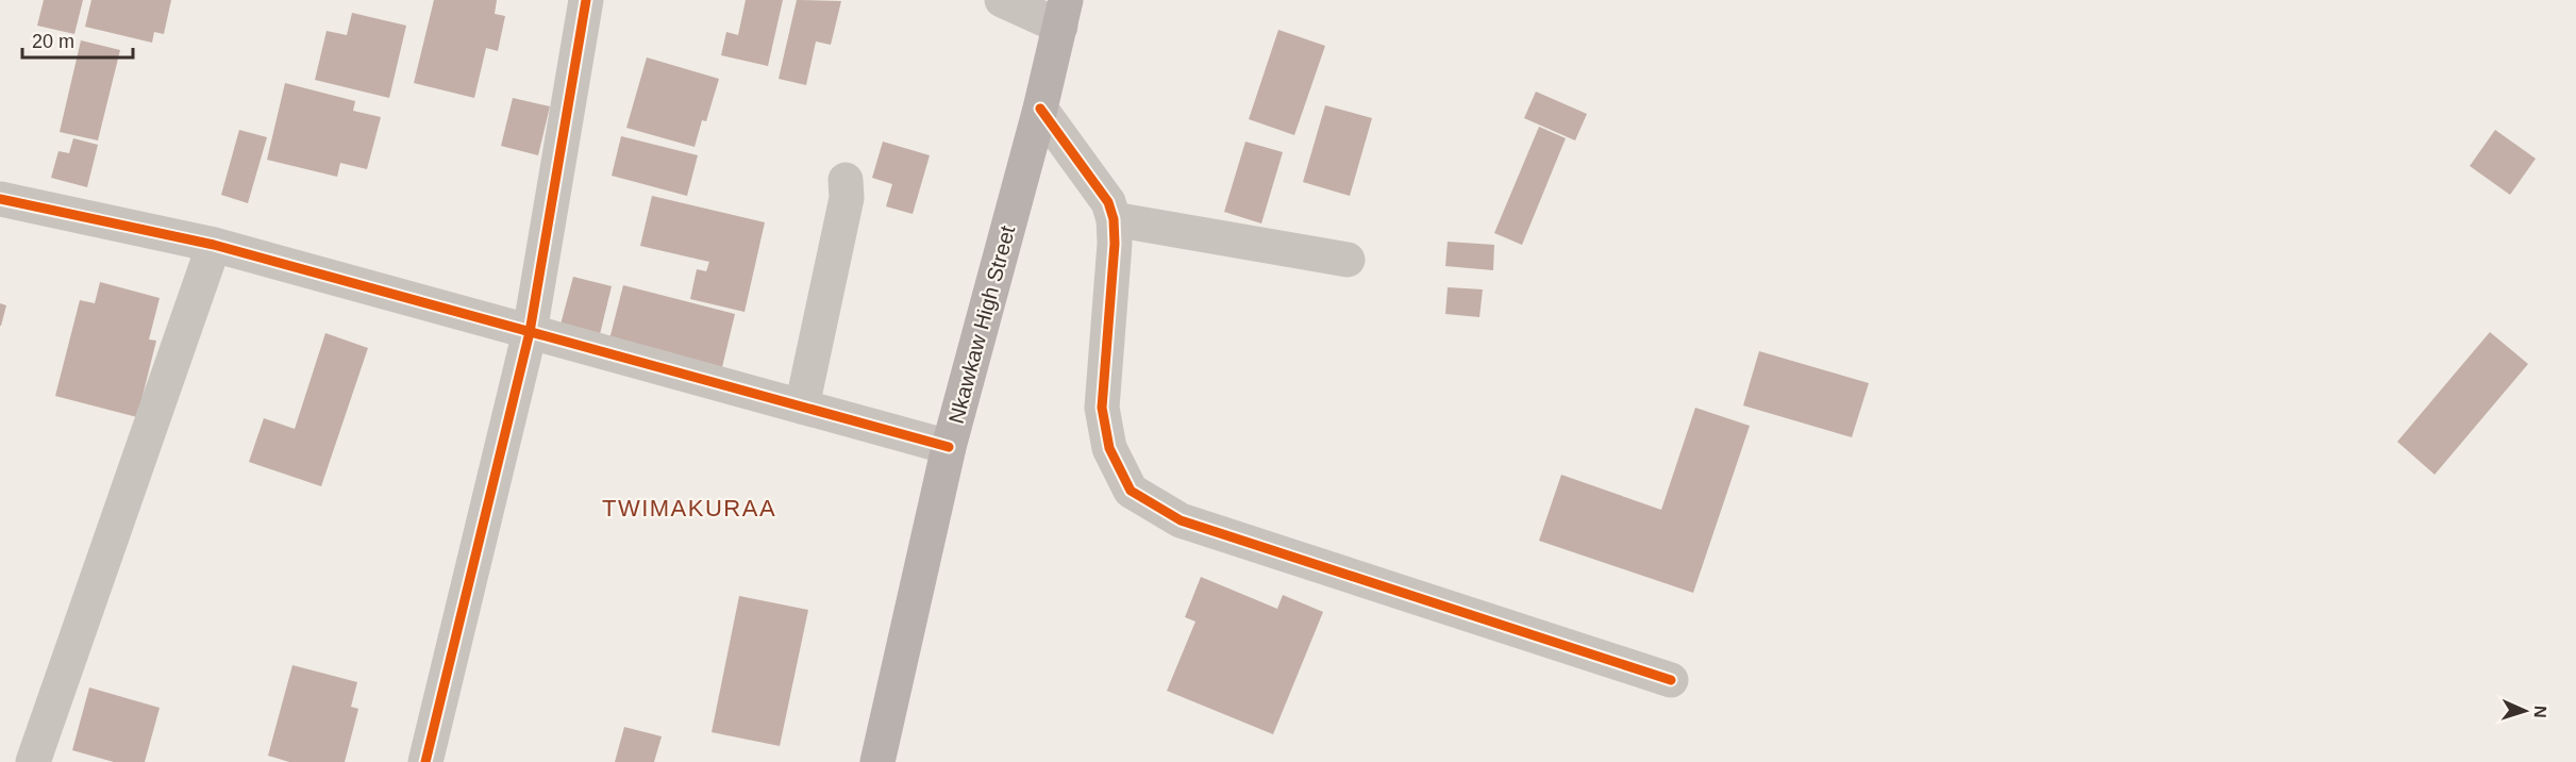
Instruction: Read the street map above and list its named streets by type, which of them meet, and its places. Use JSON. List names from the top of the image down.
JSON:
{
  "streets": {
    "main road": ["Nkawkaw High Street"]
  },
  "districts": ["TWIMAKURAA"],
  "scale_bar": "20 m",
  "north": "right"
}
